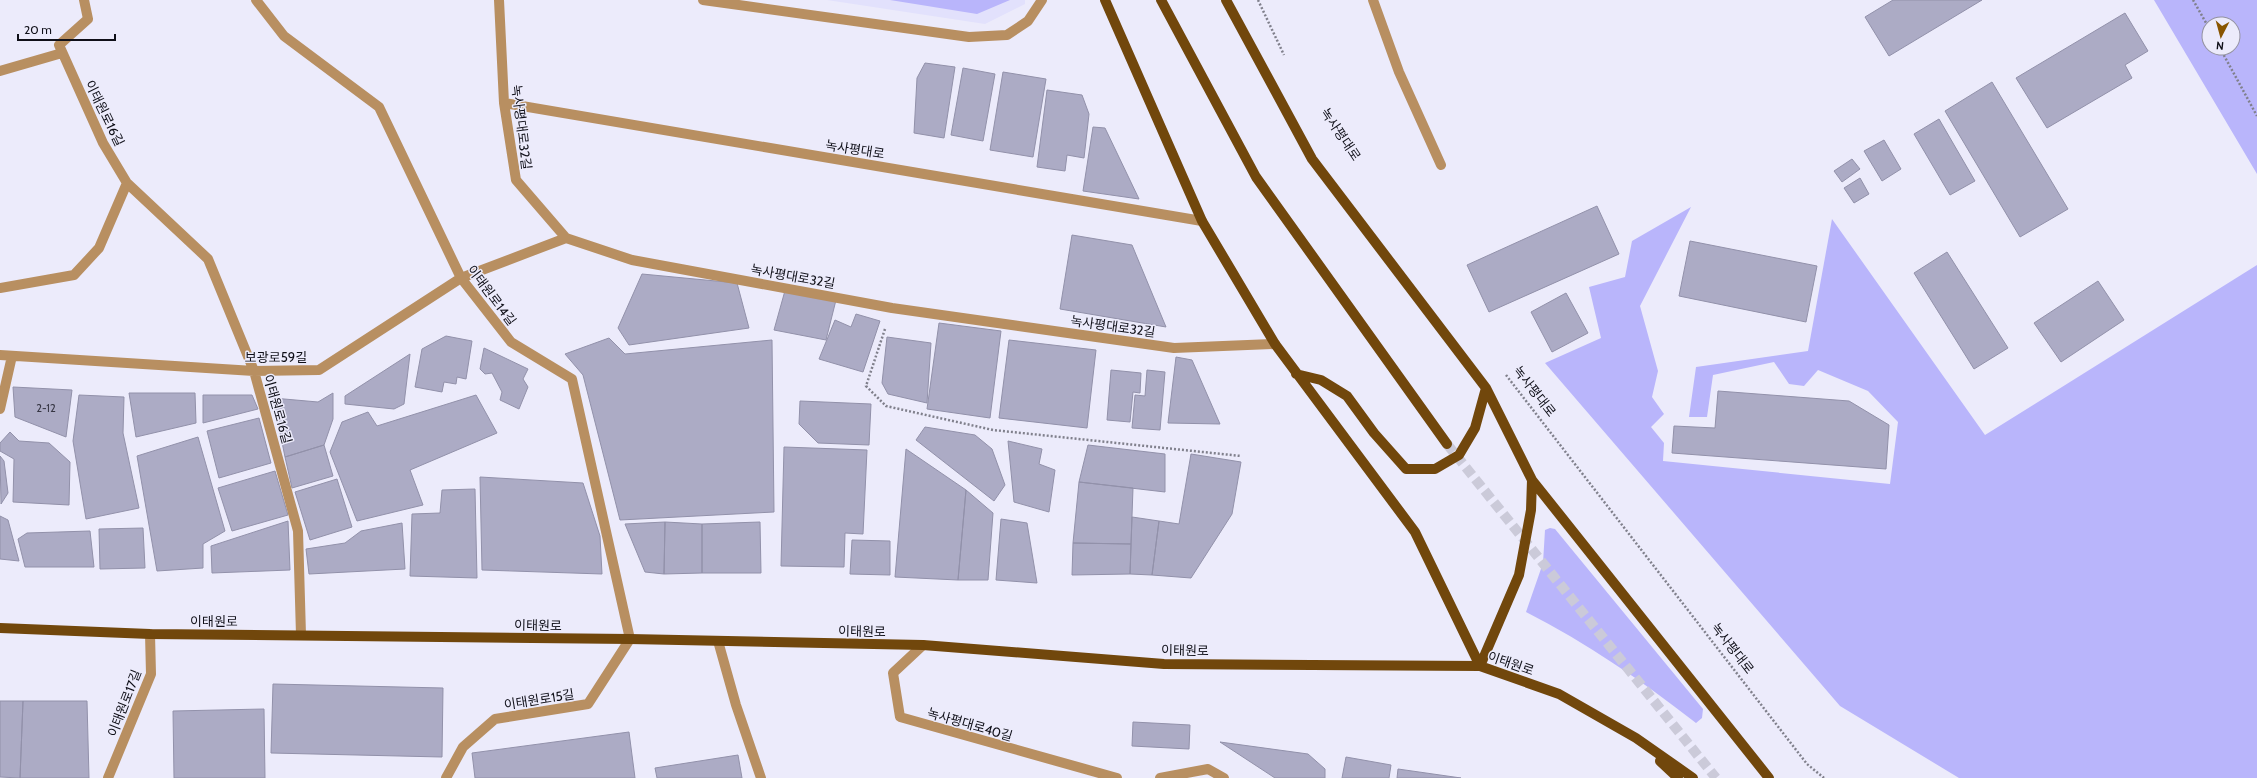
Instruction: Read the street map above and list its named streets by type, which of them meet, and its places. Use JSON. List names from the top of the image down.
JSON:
{
  "streets": {
    "main road": ["이태원로"],
    "street": [
      "이태원로16길",
      "녹사평대로32길",
      "녹사평대로",
      "이태원로14길",
      "보광로59길",
      "이태원로15길",
      "이태원로17길",
      "녹사평대로40길"
    ]
  },
  "crossings": [
    ["이태원로16길", "보광로59길"],
    ["이태원로16길", "이태원로"],
    ["녹사평대로32길", "녹사평대로"],
    ["녹사평대로32길", "보광로59길"],
    ["이태원로14길", "보광로59길"],
    ["이태원로14길", "이태원로"],
    ["이태원로14길", "이태원로15길"],
    ["이태원로", "이태원로15길"],
    ["이태원로", "이태원로17길"],
    ["이태원로", "녹사평대로40길"]
  ],
  "house_numbers": ["2-12"],
  "scale_bar": "20 m",
  "north": "bottom"
}
